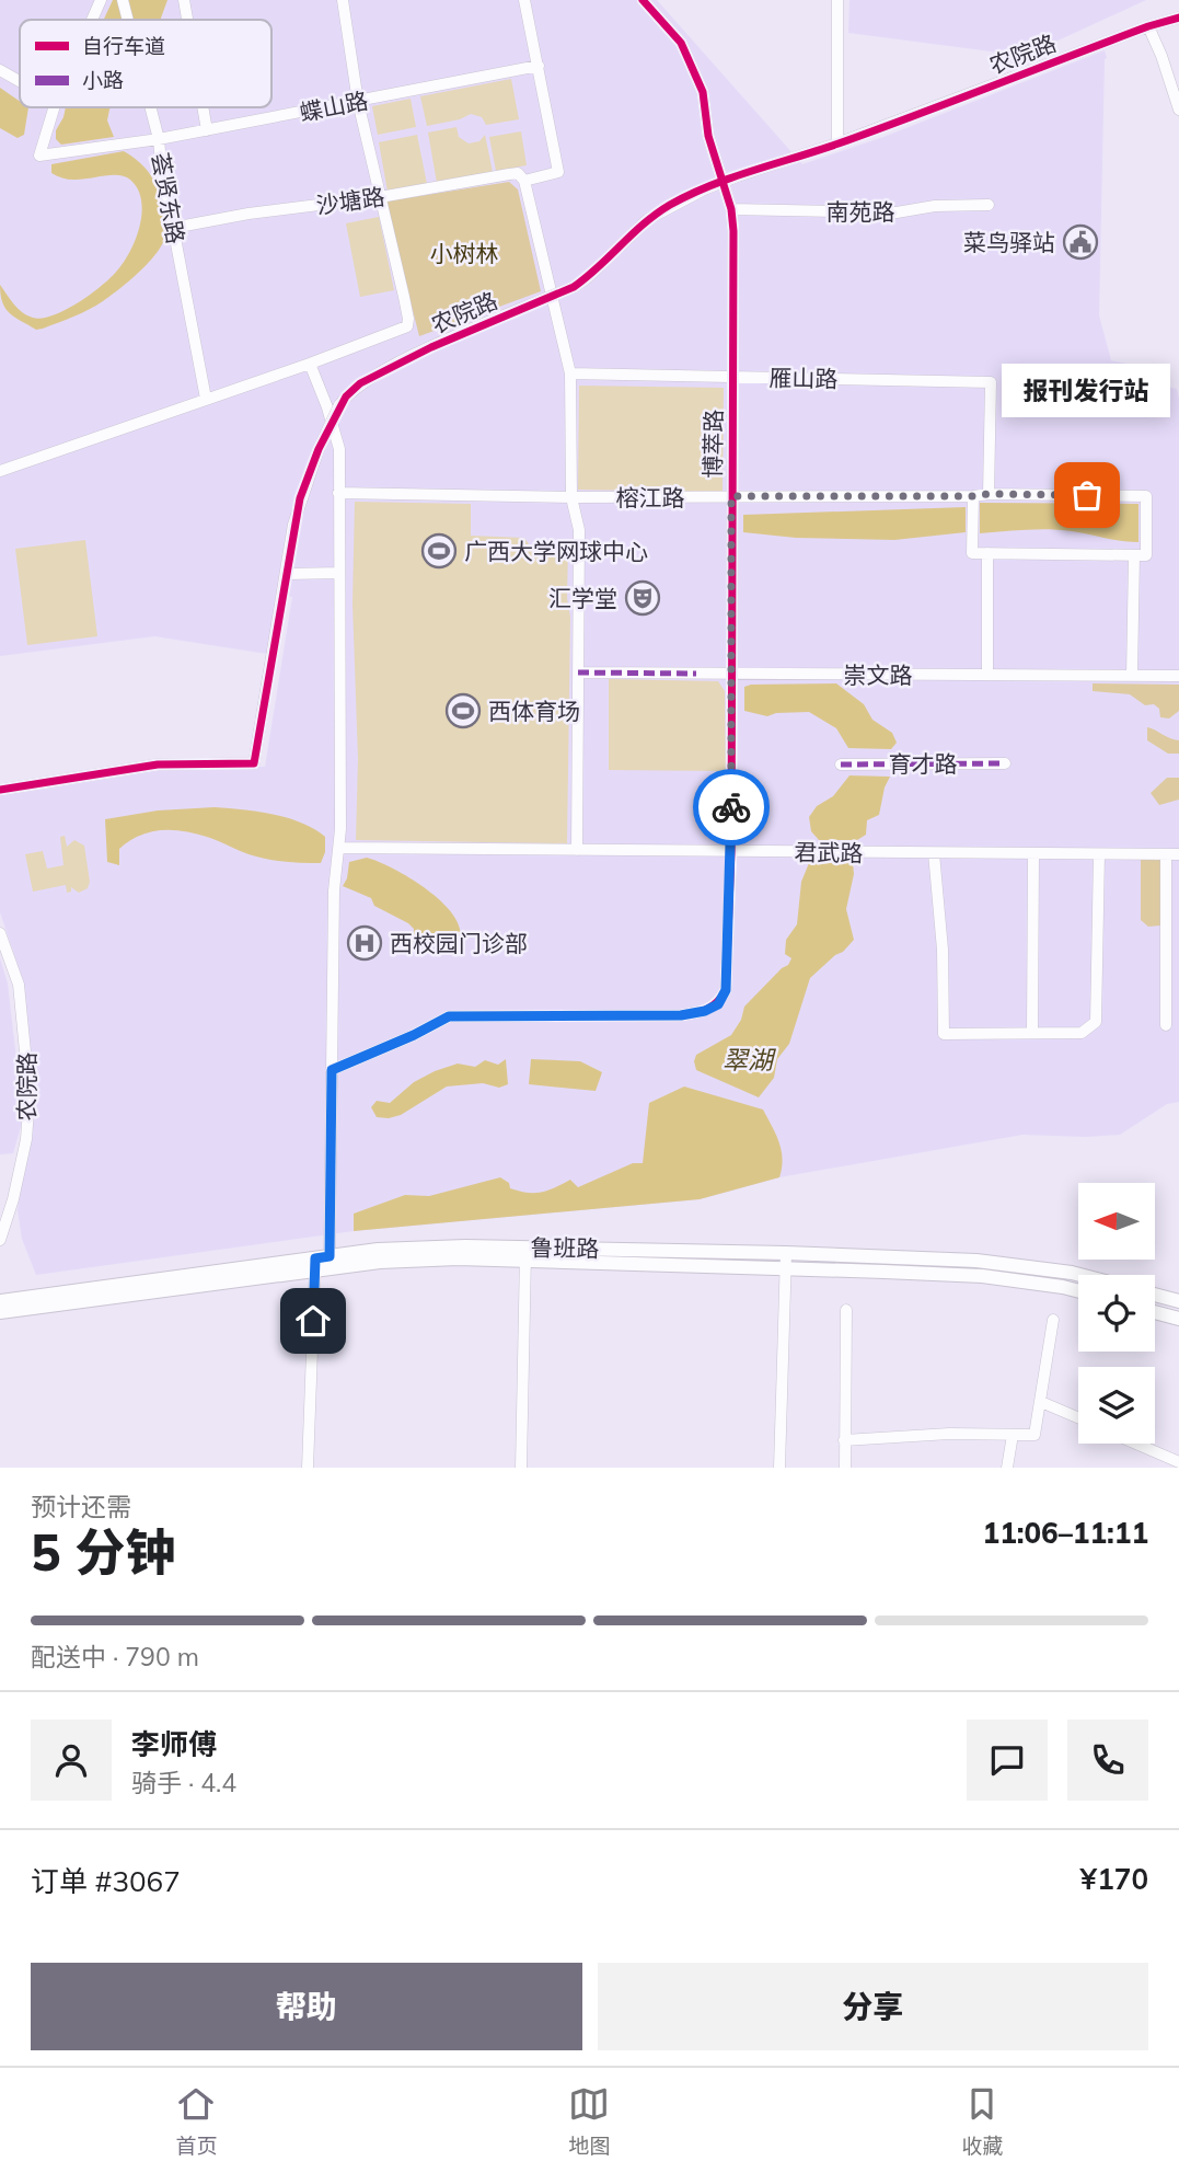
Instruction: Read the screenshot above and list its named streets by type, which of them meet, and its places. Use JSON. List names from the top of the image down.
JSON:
{
  "streets": {
    "main road": ["鲁班路"],
    "street": [
      "农院路",
      "蝶山路",
      "荟贤东路",
      "沙塘路",
      "南苑路",
      "雁山路",
      "博萃路",
      "榕江路",
      "崇文路",
      "育才路",
      "君武路"
    ]
  },
  "crossings": [
    ["蝶山路", "荟贤东路"],
    ["荟贤东路", "沙塘路"],
    ["南苑路", "博萃路"],
    ["雁山路", "博萃路"],
    ["雁山路", "榕江路"],
    ["博萃路", "榕江路"],
    ["博萃路", "崇文路"],
    ["博萃路", "君武路"]
  ],
  "water": ["翠湖"],
  "parks": ["小树林"],
  "places": {
    "public building": ["菜鸟驿站"],
    "other": ["报刊发行站"],
    "sports": ["广西大学网球中心", "西体育场"],
    "theatre": ["汇学堂"],
    "hospital": ["西校园门诊部"]
  },
  "legend": ["自行车道", "小路"],
  "north": "left",
  "page": {
    "bubble": "报刊发行站",
    "heading": ["5 分钟", "预计还需", "11:06–11:11"],
    "panel": [
      "李师傅",
      "骑手 · 4.4",
      "订单 #3067",
      "¥170"
    ],
    "bar": "配送中 · 790 m",
    "buttons": ["帮助", "分享"],
    "tabs": ["首页", "地图", "收藏"]
  }
}
